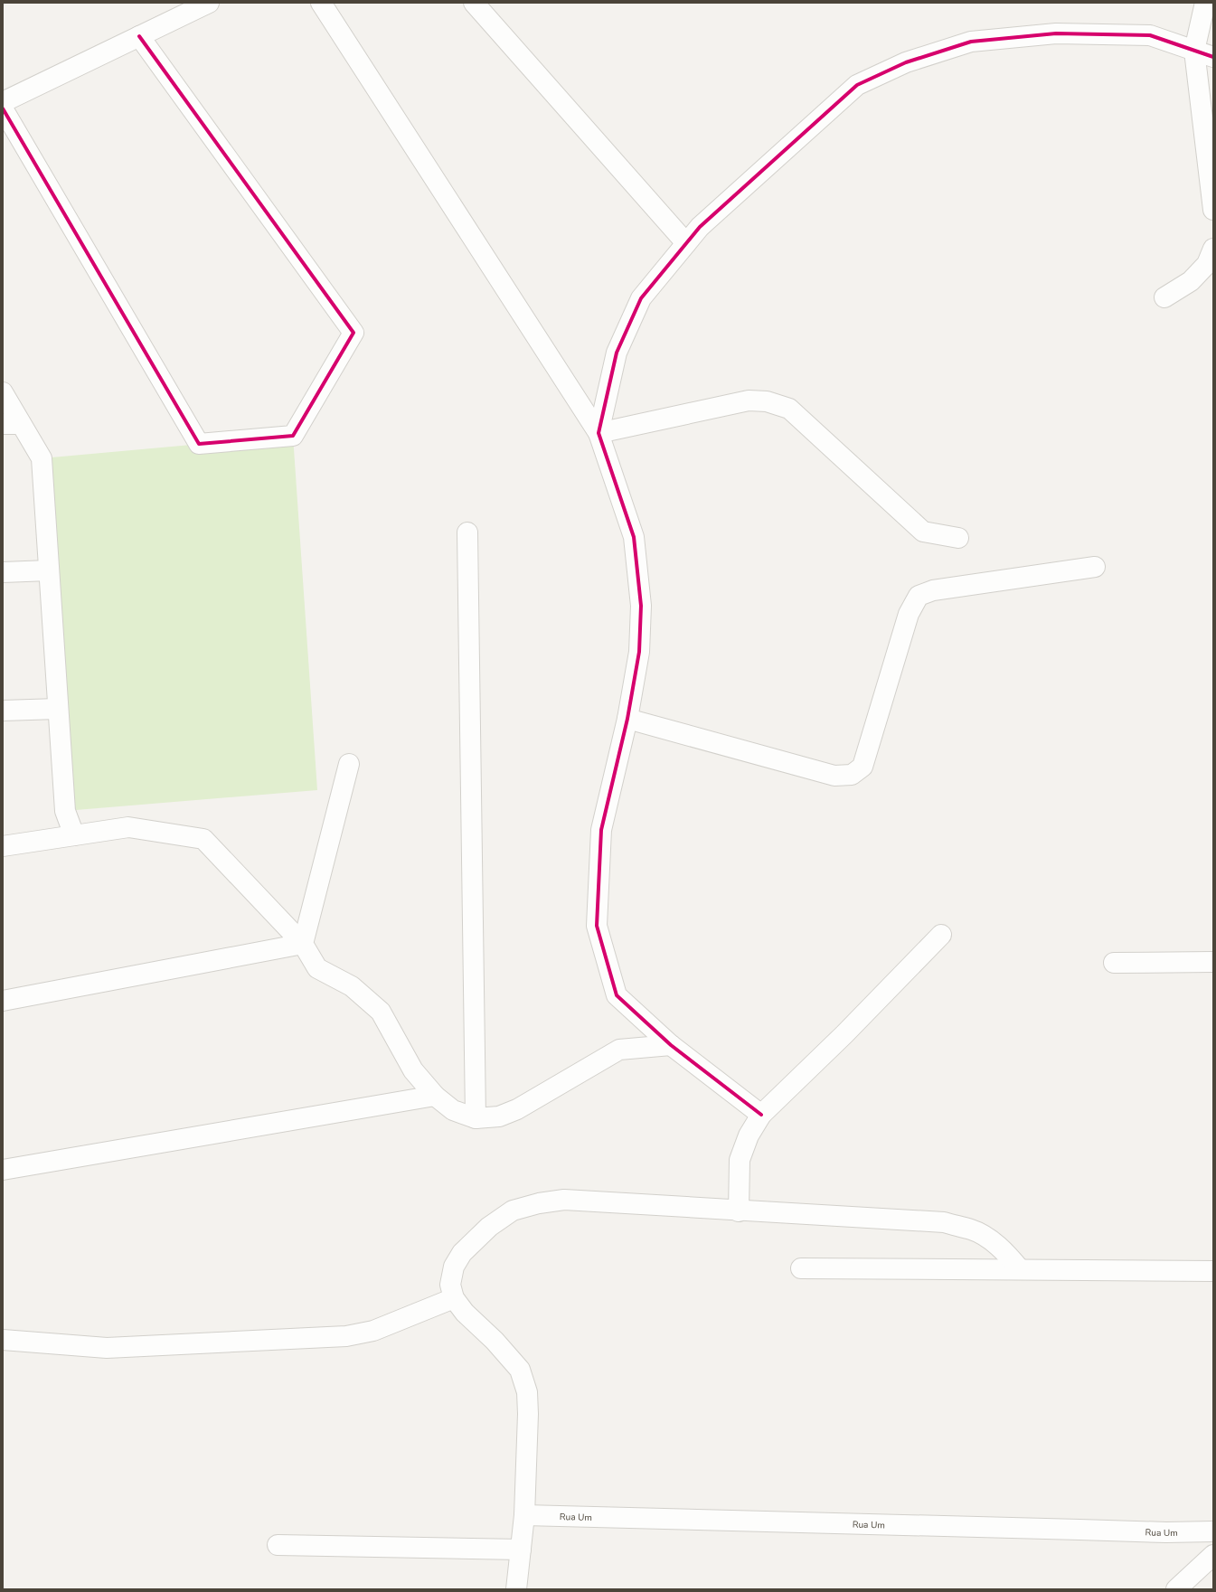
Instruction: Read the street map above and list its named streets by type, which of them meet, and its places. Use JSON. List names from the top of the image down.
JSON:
{
  "streets": {
    "street": ["Rua Um"]
  }
}
